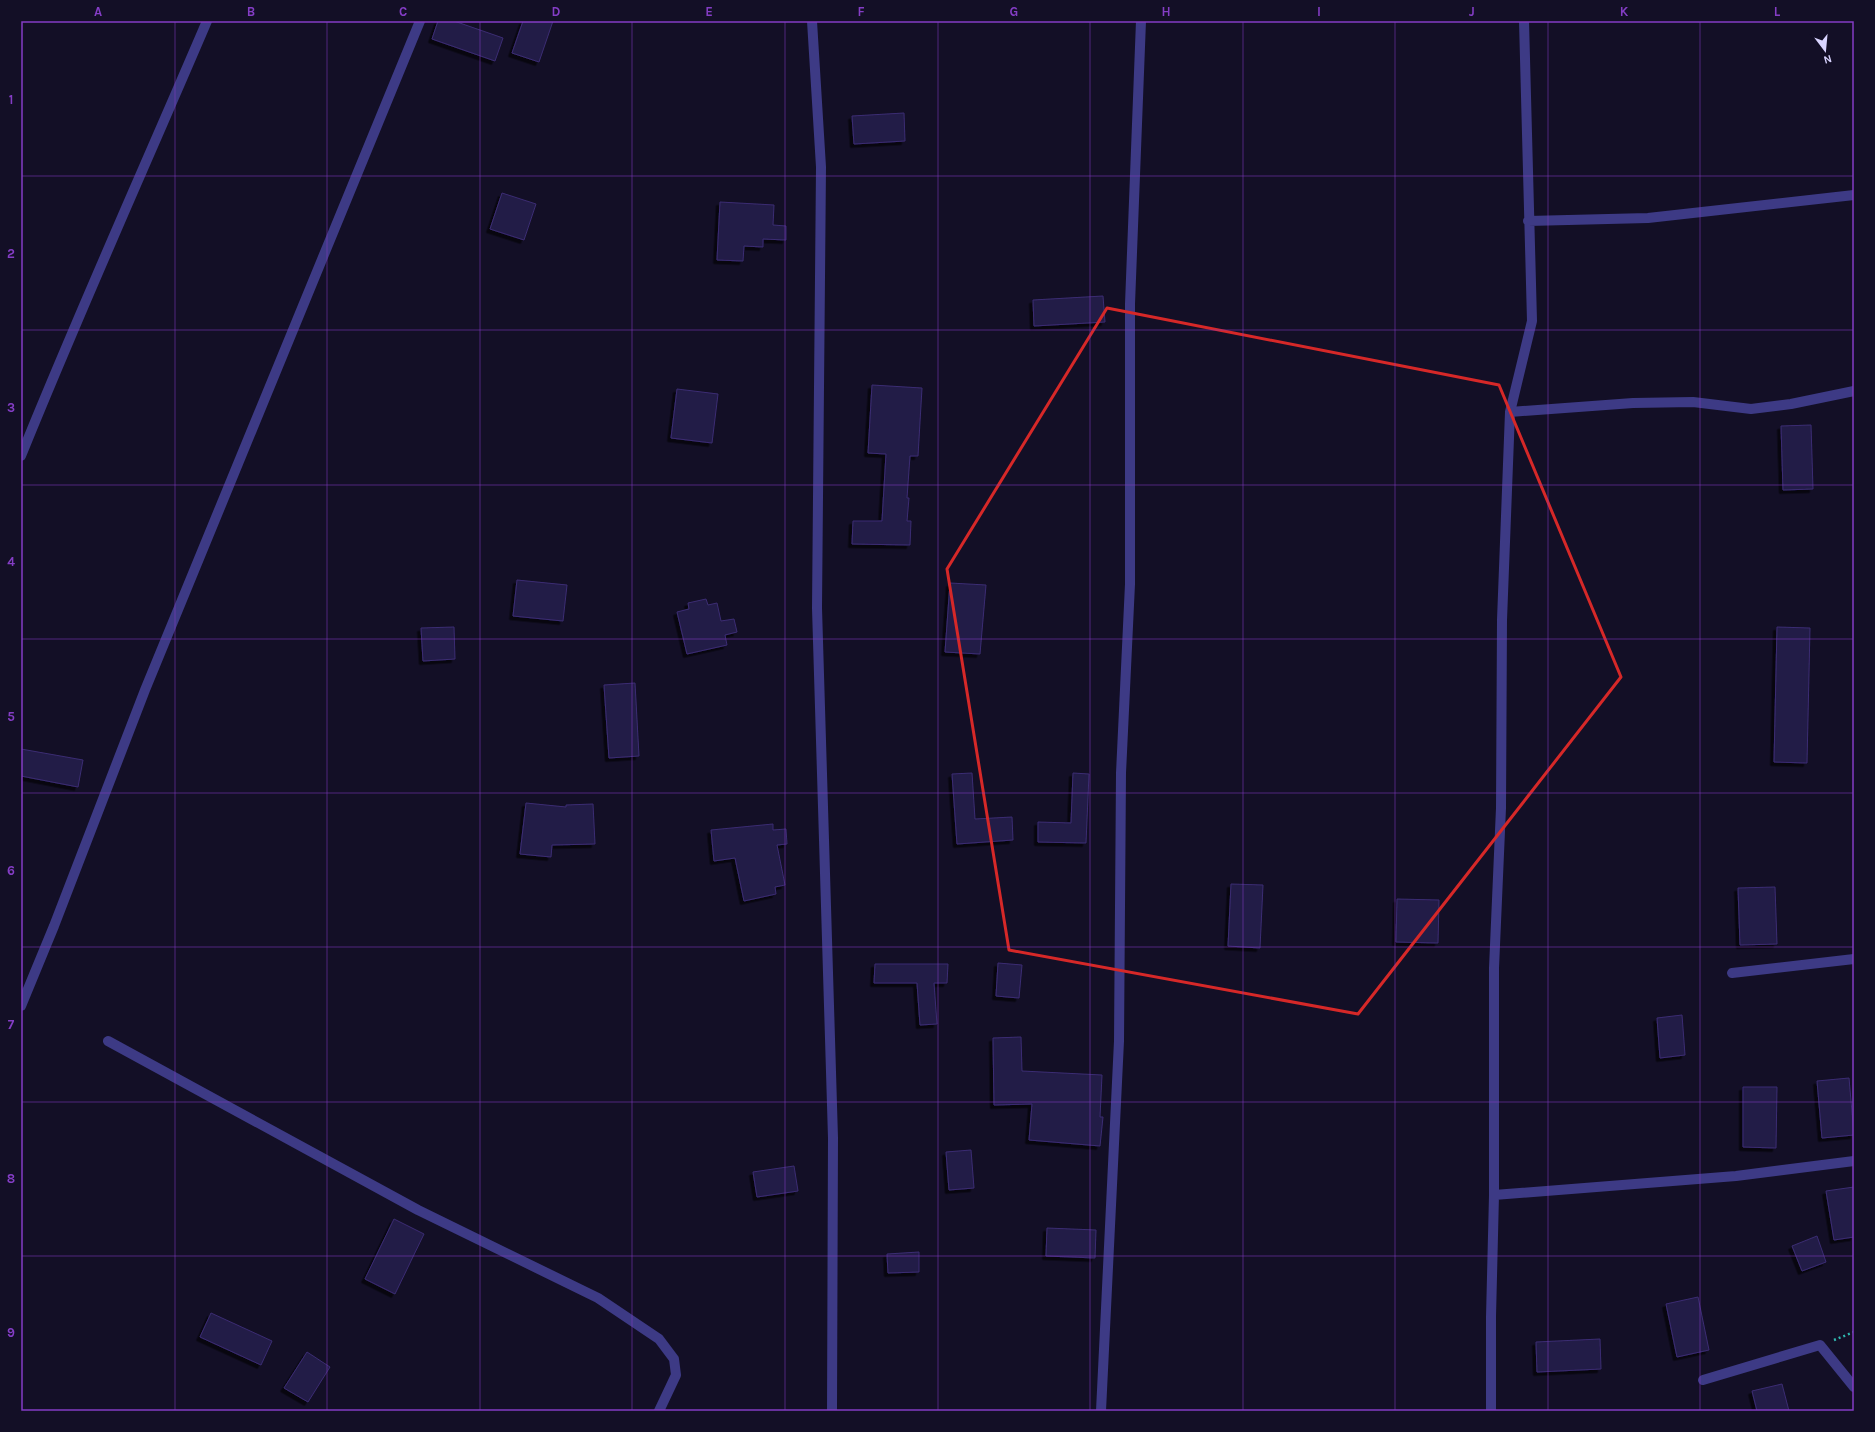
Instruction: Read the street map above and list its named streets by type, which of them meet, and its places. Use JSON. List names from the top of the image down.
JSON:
{
  "north": "bottom",
  "grid": {
    "columns": [
      "A",
      "B",
      "C",
      "D",
      "E",
      "F",
      "G",
      "H",
      "I",
      "J",
      "K",
      "L"
    ],
    "rows": [
      "1",
      "2",
      "3",
      "4",
      "5",
      "6",
      "7",
      "8",
      "9"
    ]
  }
}
